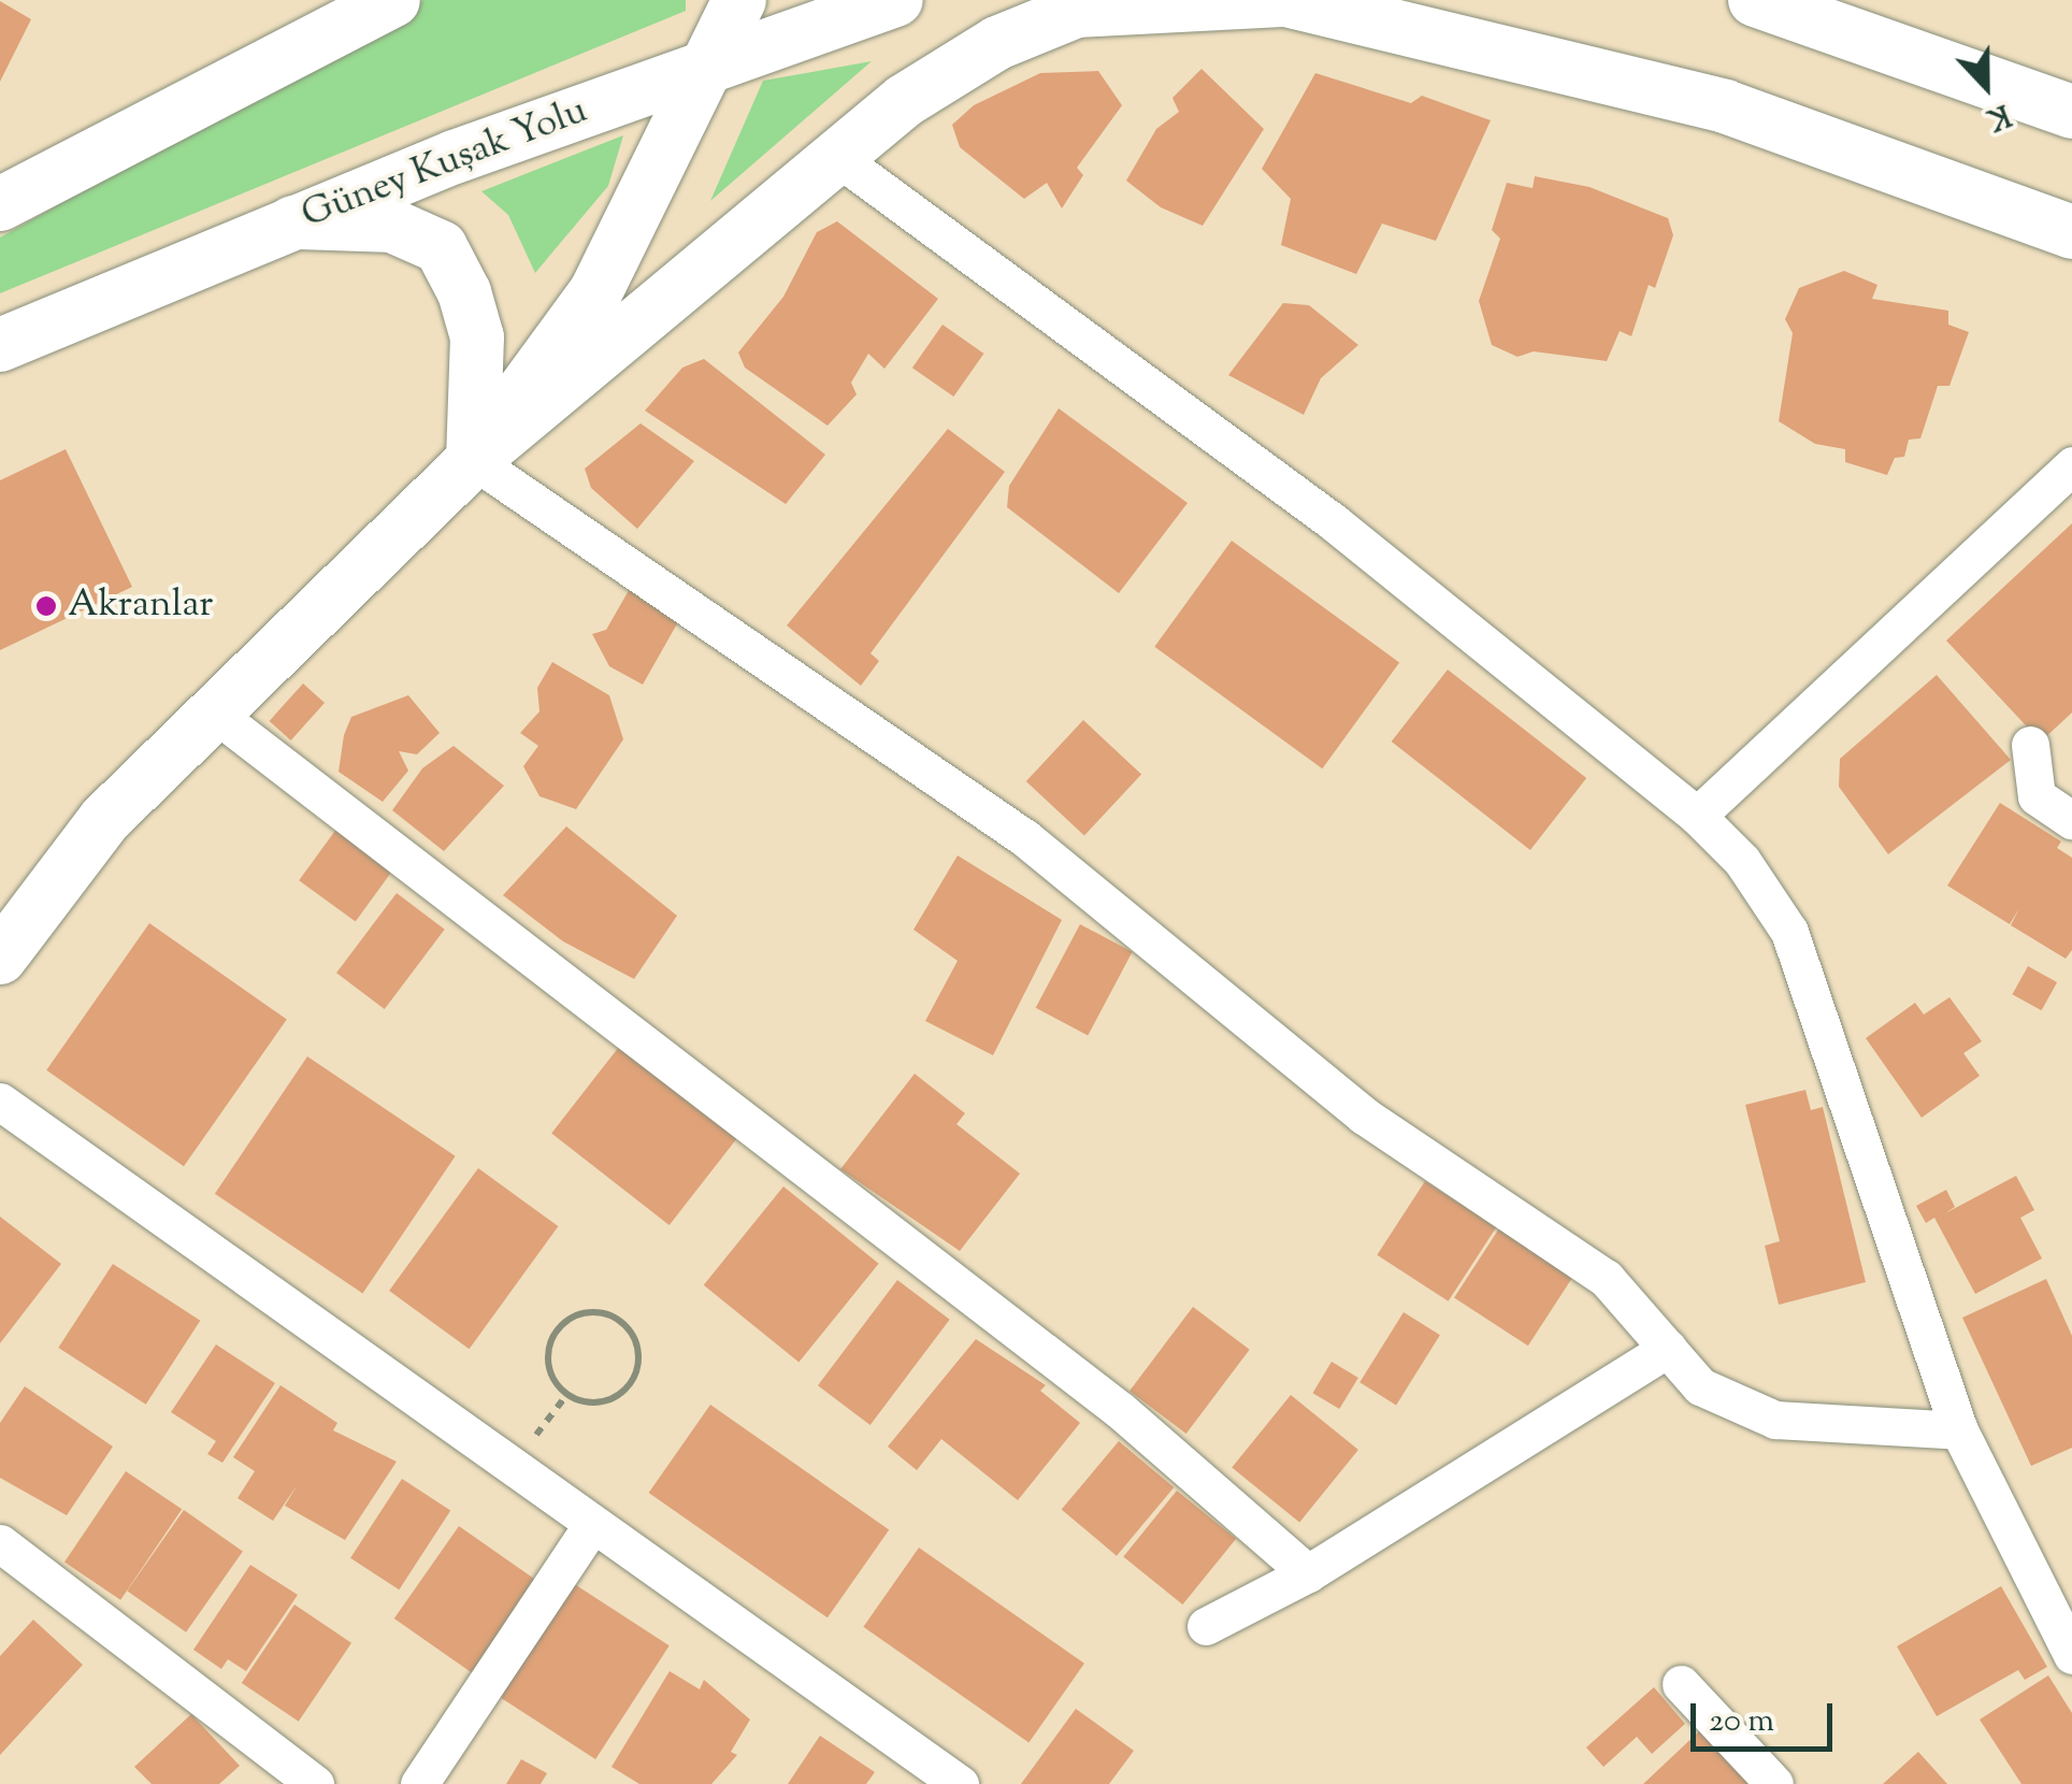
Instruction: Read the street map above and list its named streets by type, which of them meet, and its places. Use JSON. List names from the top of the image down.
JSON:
{
  "streets": {
    "main road": ["Güney Kuşak Yolu"]
  },
  "places": ["Akranlar"],
  "scale_bar": "20 m",
  "north": "bottom"
}
